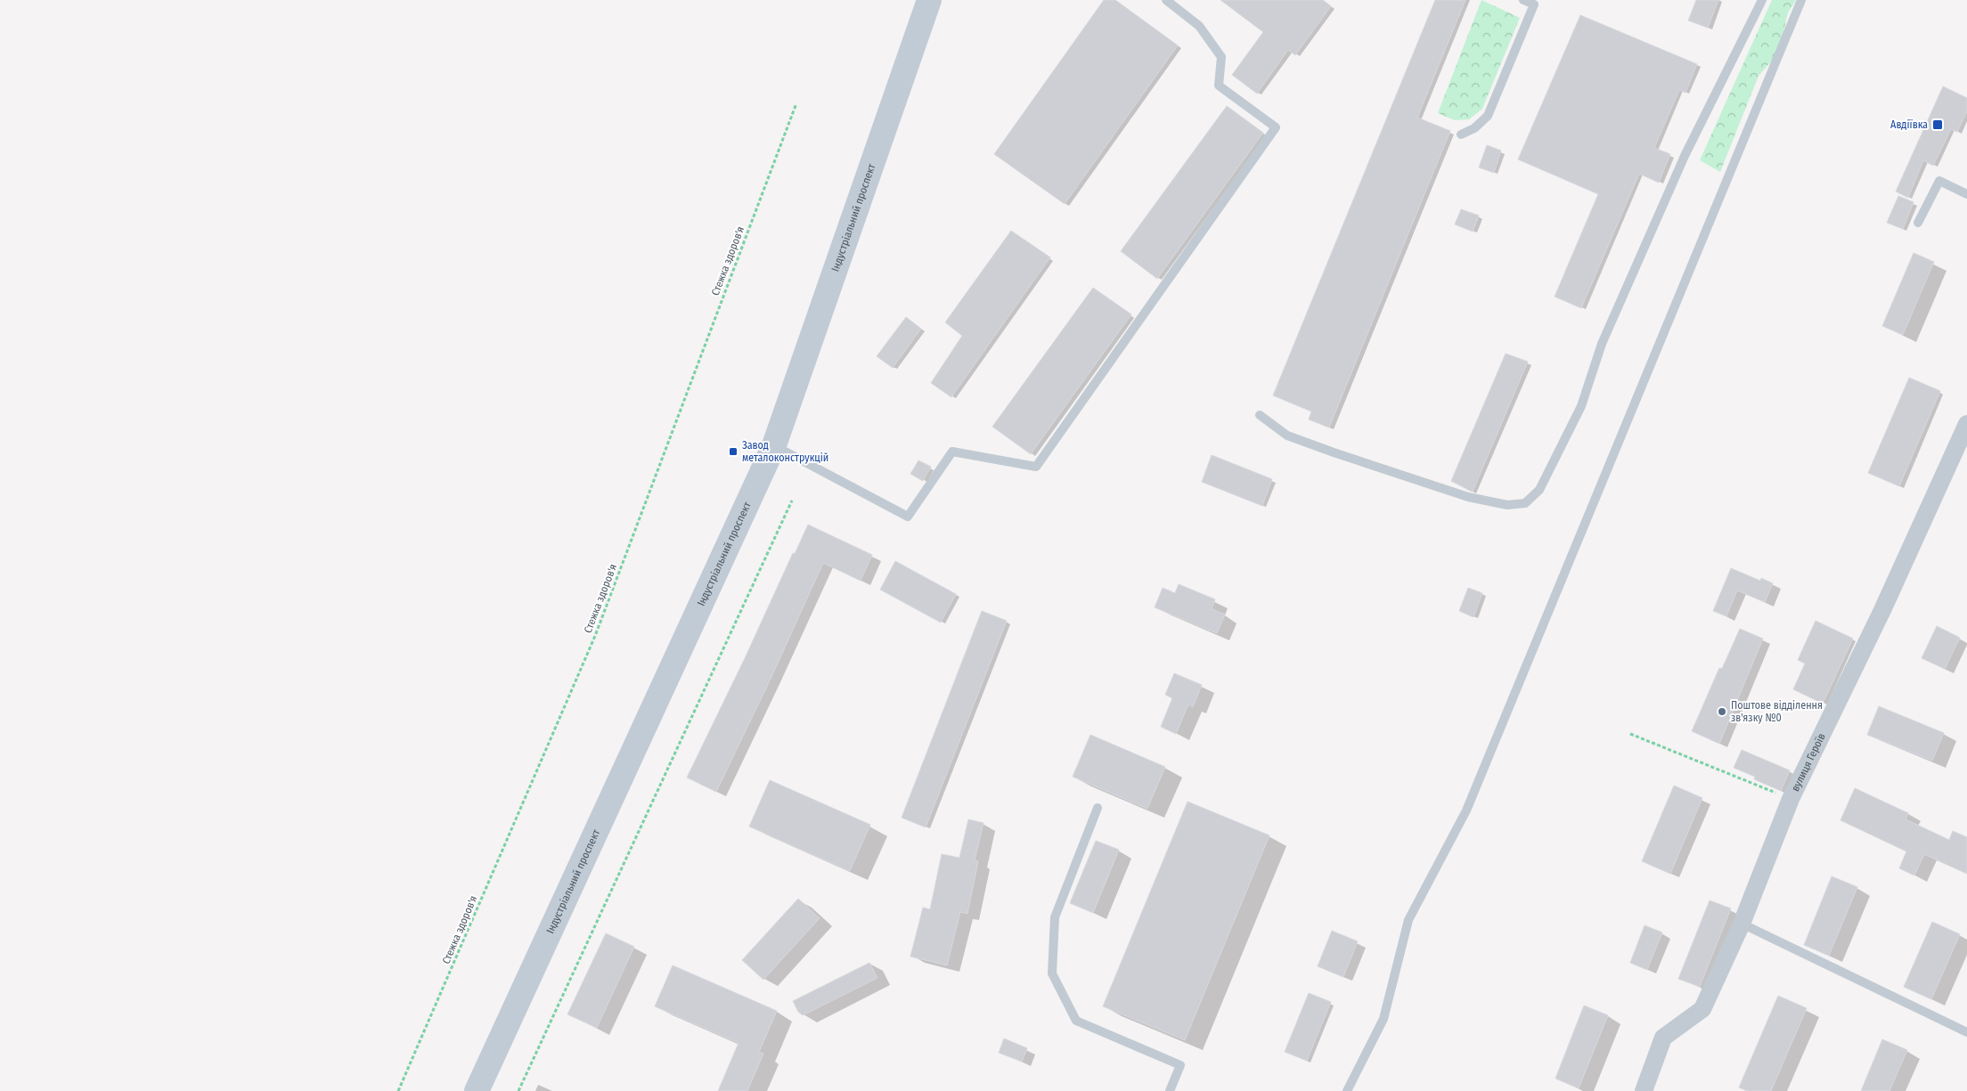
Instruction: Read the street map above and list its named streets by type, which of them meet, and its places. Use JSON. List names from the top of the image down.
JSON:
{
  "streets": {
    "street": ["Індустріальний проспект", "вулиця Героїв"],
    "path": ["Стежка здоров'я"]
  },
  "places": {
    "transit": ["Авдіївка", "Завод металоконструкцій"],
    "other": ["Поштове відділення зв'язку №0"]
  }
}
